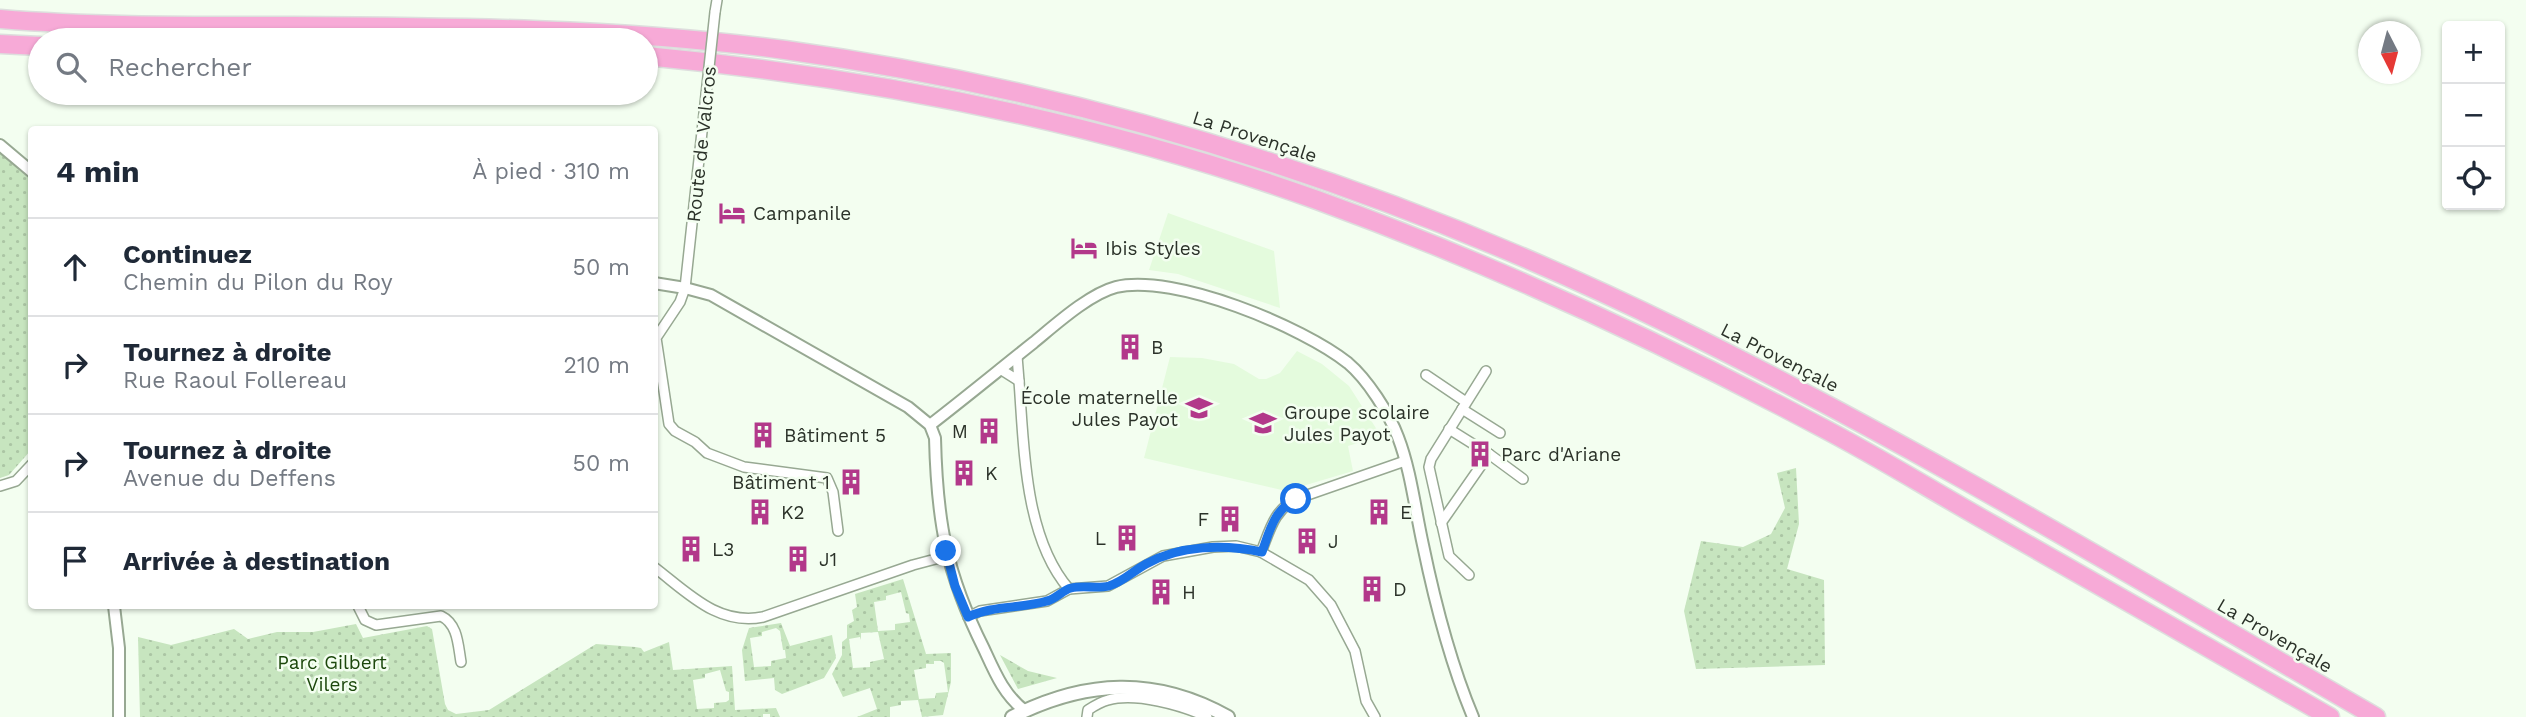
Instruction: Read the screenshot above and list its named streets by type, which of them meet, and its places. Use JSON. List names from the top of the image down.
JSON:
{
  "streets": {
    "highway": ["La Provençale"],
    "street": ["Route de Valcros"]
  },
  "parks": ["Parc Gilbert Vilers"],
  "places": {
    "hotel": ["Campanile", "Ibis Styles"],
    "building": [
      "B",
      "M",
      "Bâtiment 5",
      "Parc d'Ariane",
      "K",
      "Bâtiment 1",
      "K2",
      "E",
      "F",
      "L",
      "J",
      "L3",
      "J1",
      "D",
      "H"
    ],
    "school or university": ["École maternelle Jules Payot", "Groupe scolaire Jules Payot"]
  },
  "north": "bottom",
  "page": {
    "map_buttons": ["+", "−"],
    "search": "Rechercher",
    "heading": ["4 min", "À pied · 310 m"],
    "list": [
      ["Continuez", "Chemin du Pilon du Roy", "50 m"],
      ["Tournez à droite", "Rue Raoul Follereau", "210 m"],
      ["Tournez à droite", "Avenue du Deffens", "50 m"],
      "Arrivée à destination"
    ]
  }
}
